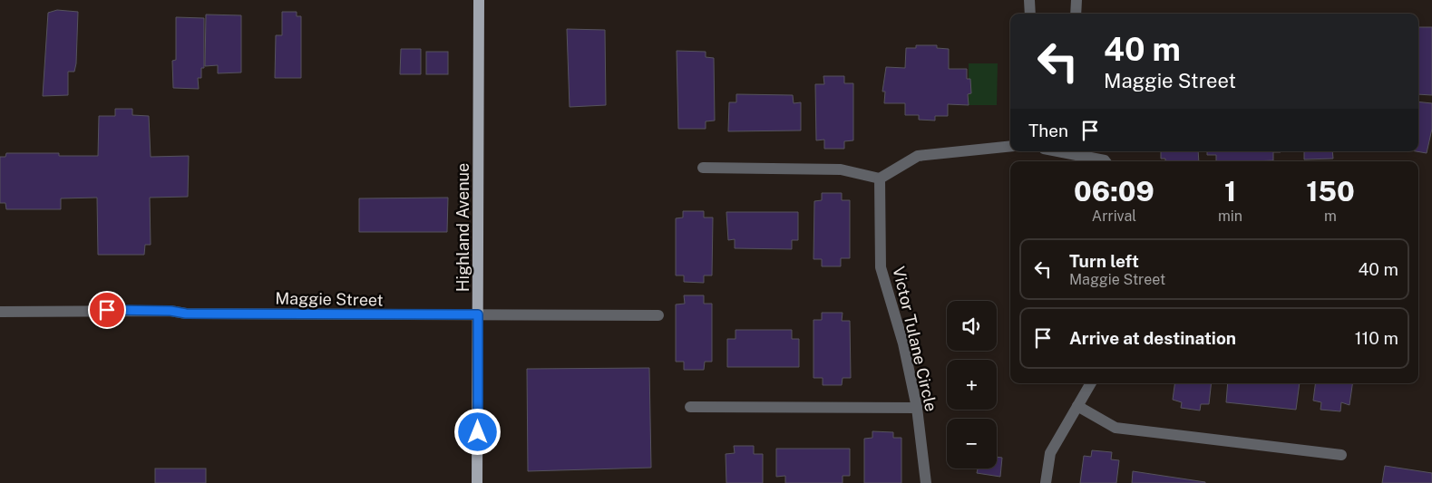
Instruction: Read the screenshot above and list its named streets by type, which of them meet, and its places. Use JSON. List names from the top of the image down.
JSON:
{
  "streets": {
    "main road": ["Highland Avenue"],
    "street": ["Maggie Street", "Victor Tulane Circle"]
  },
  "crossings": [
    ["Highland Avenue", "Maggie Street"]
  ],
  "page": {
    "turn": ["40 m", "Maggie Street"],
    "then": "Then",
    "eta": [
      "06:09",
      "Arrival",
      "1",
      "min",
      "150",
      "m"
    ],
    "list": [
      {
        "name": "Turn left",
        "note": "Maggie Street",
        "value": "40 m"
      },
      {
        "name": "Arrive at destination",
        "value": "110 m"
      }
    ],
    "map_buttons": ["+", "−"]
  }
}
